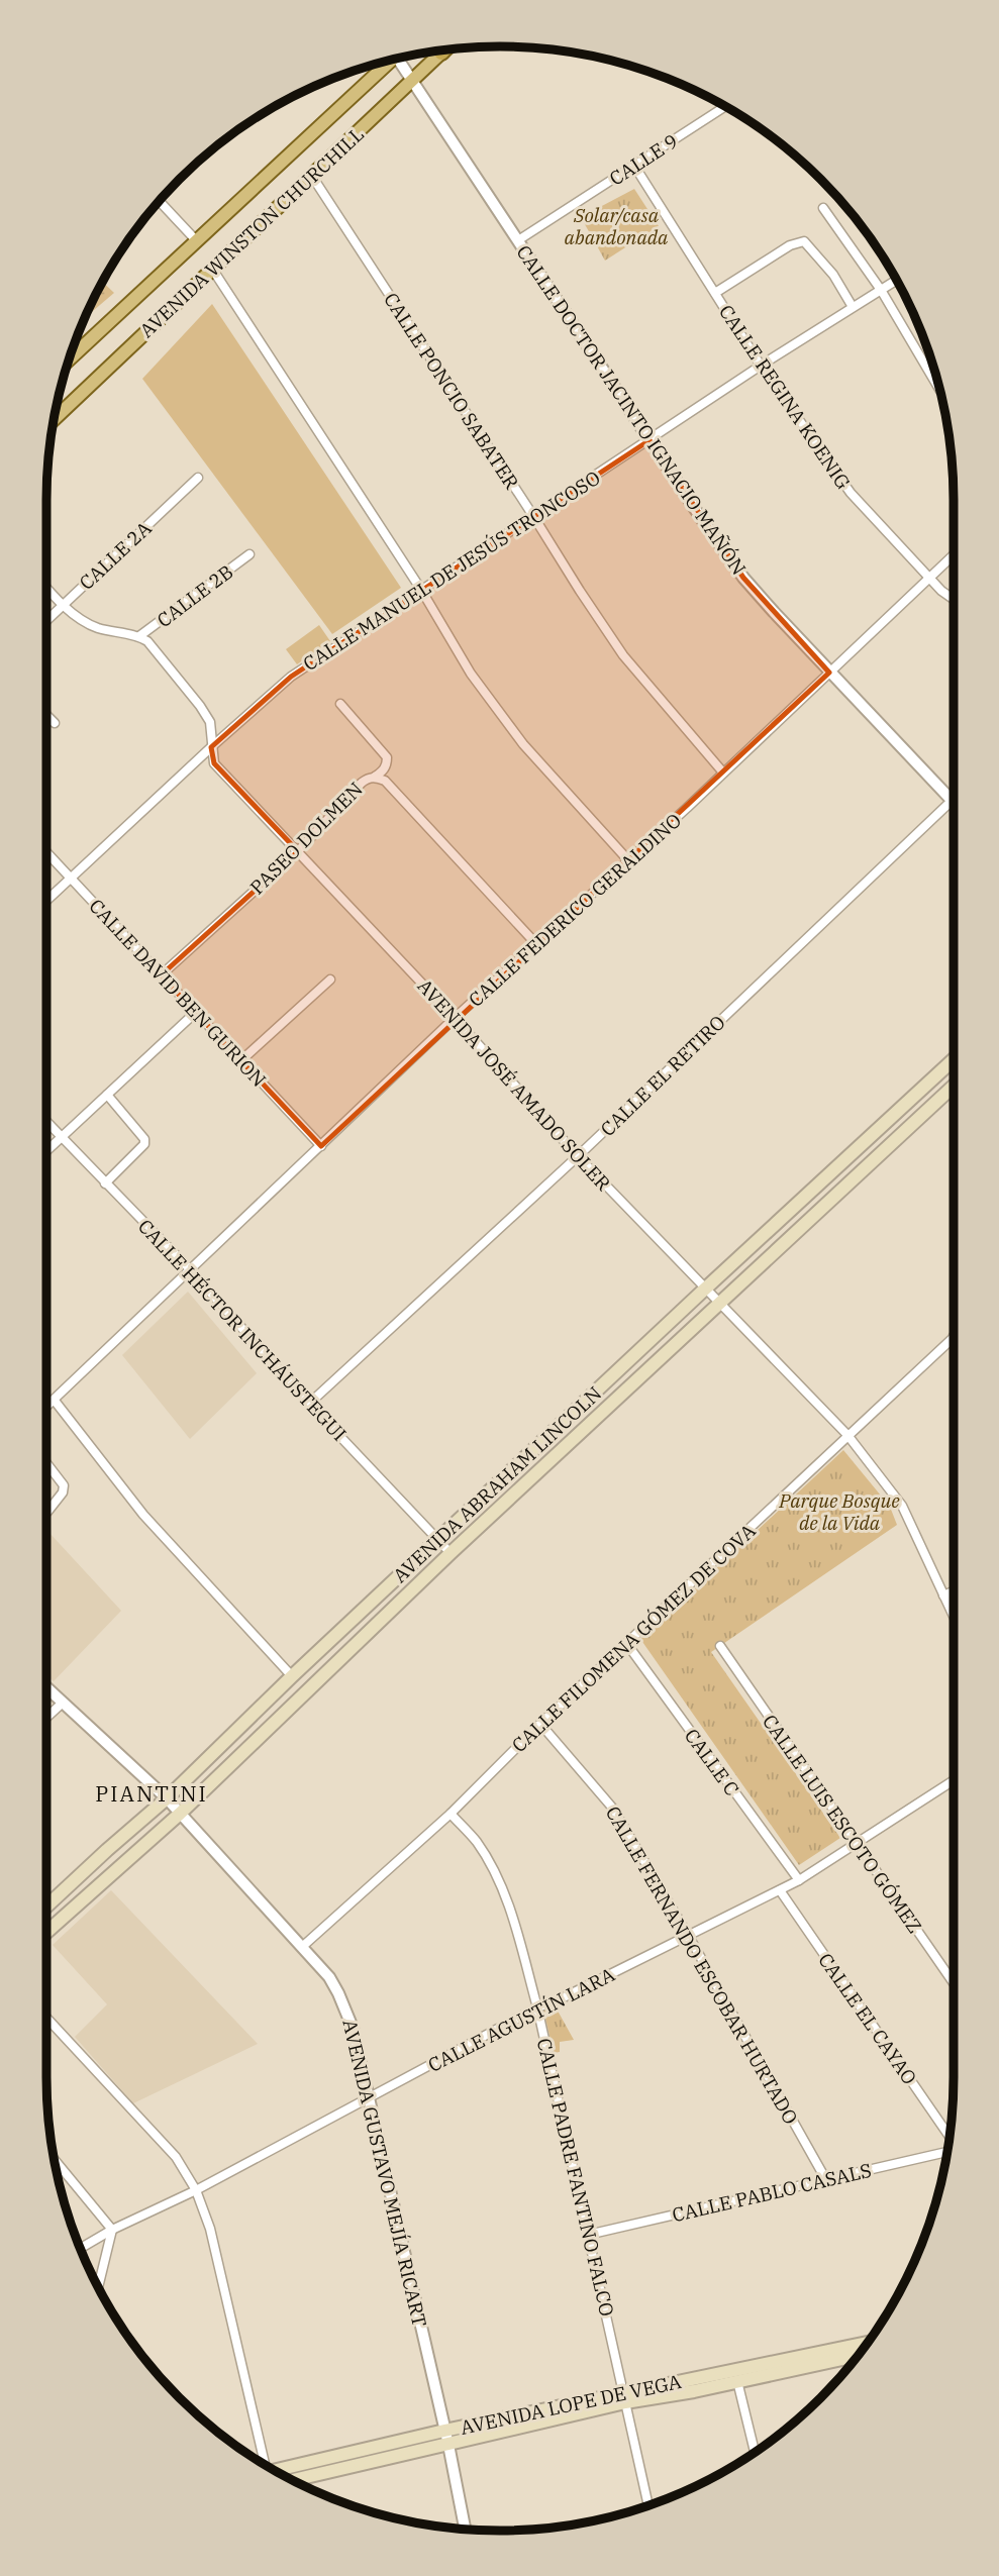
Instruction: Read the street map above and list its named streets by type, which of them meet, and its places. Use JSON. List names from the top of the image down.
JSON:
{
  "streets": {
    "main road": ["AVENIDA WINSTON CHURCHILL", "AVENIDA ABRAHAM LINCOLN", "AVENIDA LOPE DE VEGA"],
    "street": [
      "CALLE 9",
      "CALLE PONCIO SABATER",
      "CALLE REGINA KOENIG",
      "CALLE DOCTOR JACINTO IGNACIO MAÑÓN",
      "CALLE 2A",
      "CALLE MANUEL DE JESÚS TRONCOSO",
      "CALLE 2B",
      "PASEO DOLMEN",
      "CALLE FEDERICO GERALDINO",
      "CALLE DAVID BEN GURION",
      "CALLE EL RETIRO",
      "AVENIDA JOSÉ AMADO SOLER",
      "CALLE HÉCTOR INCHÁUSTEGUI",
      "CALLE FILOMENA GÓMEZ DE COVA",
      "CALLE C",
      "CALLE LUIS ESCOTO GÓMEZ",
      "CALLE FERNANDO ESCOBAR HURTADO",
      "CALLE EL CAYAO",
      "CALLE AGUSTÍN LARA",
      "AVENIDA GUSTAVO MEJÍA RICART",
      "CALLE PADRE FANTINO FALCO",
      "CALLE PABLO CASALS"
    ]
  },
  "crossings": [
    ["CALLE 9", "CALLE REGINA KOENIG"],
    ["CALLE 9", "CALLE DOCTOR JACINTO IGNACIO MAÑÓN"],
    ["AVENIDA WINSTON CHURCHILL", "CALLE PONCIO SABATER"],
    ["AVENIDA WINSTON CHURCHILL", "CALLE DOCTOR JACINTO IGNACIO MAÑÓN"],
    ["CALLE PONCIO SABATER", "CALLE MANUEL DE JESÚS TRONCOSO"],
    ["CALLE PONCIO SABATER", "CALLE FEDERICO GERALDINO"],
    ["CALLE REGINA KOENIG", "CALLE MANUEL DE JESÚS TRONCOSO"],
    ["CALLE REGINA KOENIG", "CALLE FEDERICO GERALDINO"],
    ["CALLE DOCTOR JACINTO IGNACIO MAÑÓN", "CALLE MANUEL DE JESÚS TRONCOSO"],
    ["CALLE DOCTOR JACINTO IGNACIO MAÑÓN", "CALLE FEDERICO GERALDINO"],
    ["CALLE DOCTOR JACINTO IGNACIO MAÑÓN", "CALLE EL RETIRO"],
    ["CALLE MANUEL DE JESÚS TRONCOSO", "CALLE DAVID BEN GURION"],
    ["CALLE MANUEL DE JESÚS TRONCOSO", "AVENIDA JOSÉ AMADO SOLER"],
    ["CALLE 2B", "AVENIDA JOSÉ AMADO SOLER"],
    ["PASEO DOLMEN", "CALLE FEDERICO GERALDINO"],
    ["PASEO DOLMEN", "CALLE DAVID BEN GURION"],
    ["PASEO DOLMEN", "AVENIDA JOSÉ AMADO SOLER"],
    ["CALLE FEDERICO GERALDINO", "CALLE DAVID BEN GURION"],
    ["CALLE FEDERICO GERALDINO", "AVENIDA JOSÉ AMADO SOLER"],
    ["CALLE FEDERICO GERALDINO", "CALLE HÉCTOR INCHÁUSTEGUI"],
    ["CALLE EL RETIRO", "AVENIDA JOSÉ AMADO SOLER"],
    ["CALLE EL RETIRO", "CALLE HÉCTOR INCHÁUSTEGUI"],
    ["AVENIDA JOSÉ AMADO SOLER", "AVENIDA ABRAHAM LINCOLN"],
    ["AVENIDA JOSÉ AMADO SOLER", "CALLE FILOMENA GÓMEZ DE COVA"],
    ["CALLE HÉCTOR INCHÁUSTEGUI", "AVENIDA ABRAHAM LINCOLN"],
    ["AVENIDA ABRAHAM LINCOLN", "AVENIDA GUSTAVO MEJÍA RICART"],
    ["CALLE FILOMENA GÓMEZ DE COVA", "CALLE C"],
    ["CALLE FILOMENA GÓMEZ DE COVA", "CALLE FERNANDO ESCOBAR HURTADO"],
    ["CALLE FILOMENA GÓMEZ DE COVA", "AVENIDA GUSTAVO MEJÍA RICART"],
    ["CALLE FILOMENA GÓMEZ DE COVA", "CALLE PADRE FANTINO FALCO"],
    ["CALLE C", "CALLE AGUSTÍN LARA"],
    ["CALLE LUIS ESCOTO GÓMEZ", "CALLE AGUSTÍN LARA"],
    ["CALLE FERNANDO ESCOBAR HURTADO", "CALLE AGUSTÍN LARA"],
    ["CALLE FERNANDO ESCOBAR HURTADO", "CALLE PABLO CASALS"],
    ["CALLE EL CAYAO", "CALLE AGUSTÍN LARA"],
    ["CALLE AGUSTÍN LARA", "AVENIDA GUSTAVO MEJÍA RICART"],
    ["CALLE AGUSTÍN LARA", "CALLE PADRE FANTINO FALCO"],
    ["AVENIDA GUSTAVO MEJÍA RICART", "AVENIDA LOPE DE VEGA"],
    ["CALLE PADRE FANTINO FALCO", "CALLE PABLO CASALS"],
    ["CALLE PADRE FANTINO FALCO", "AVENIDA LOPE DE VEGA"]
  ],
  "districts": ["PIANTINI"],
  "parks": ["Solar/casa abandonada", "Parque Bosque de la Vida"]
}
